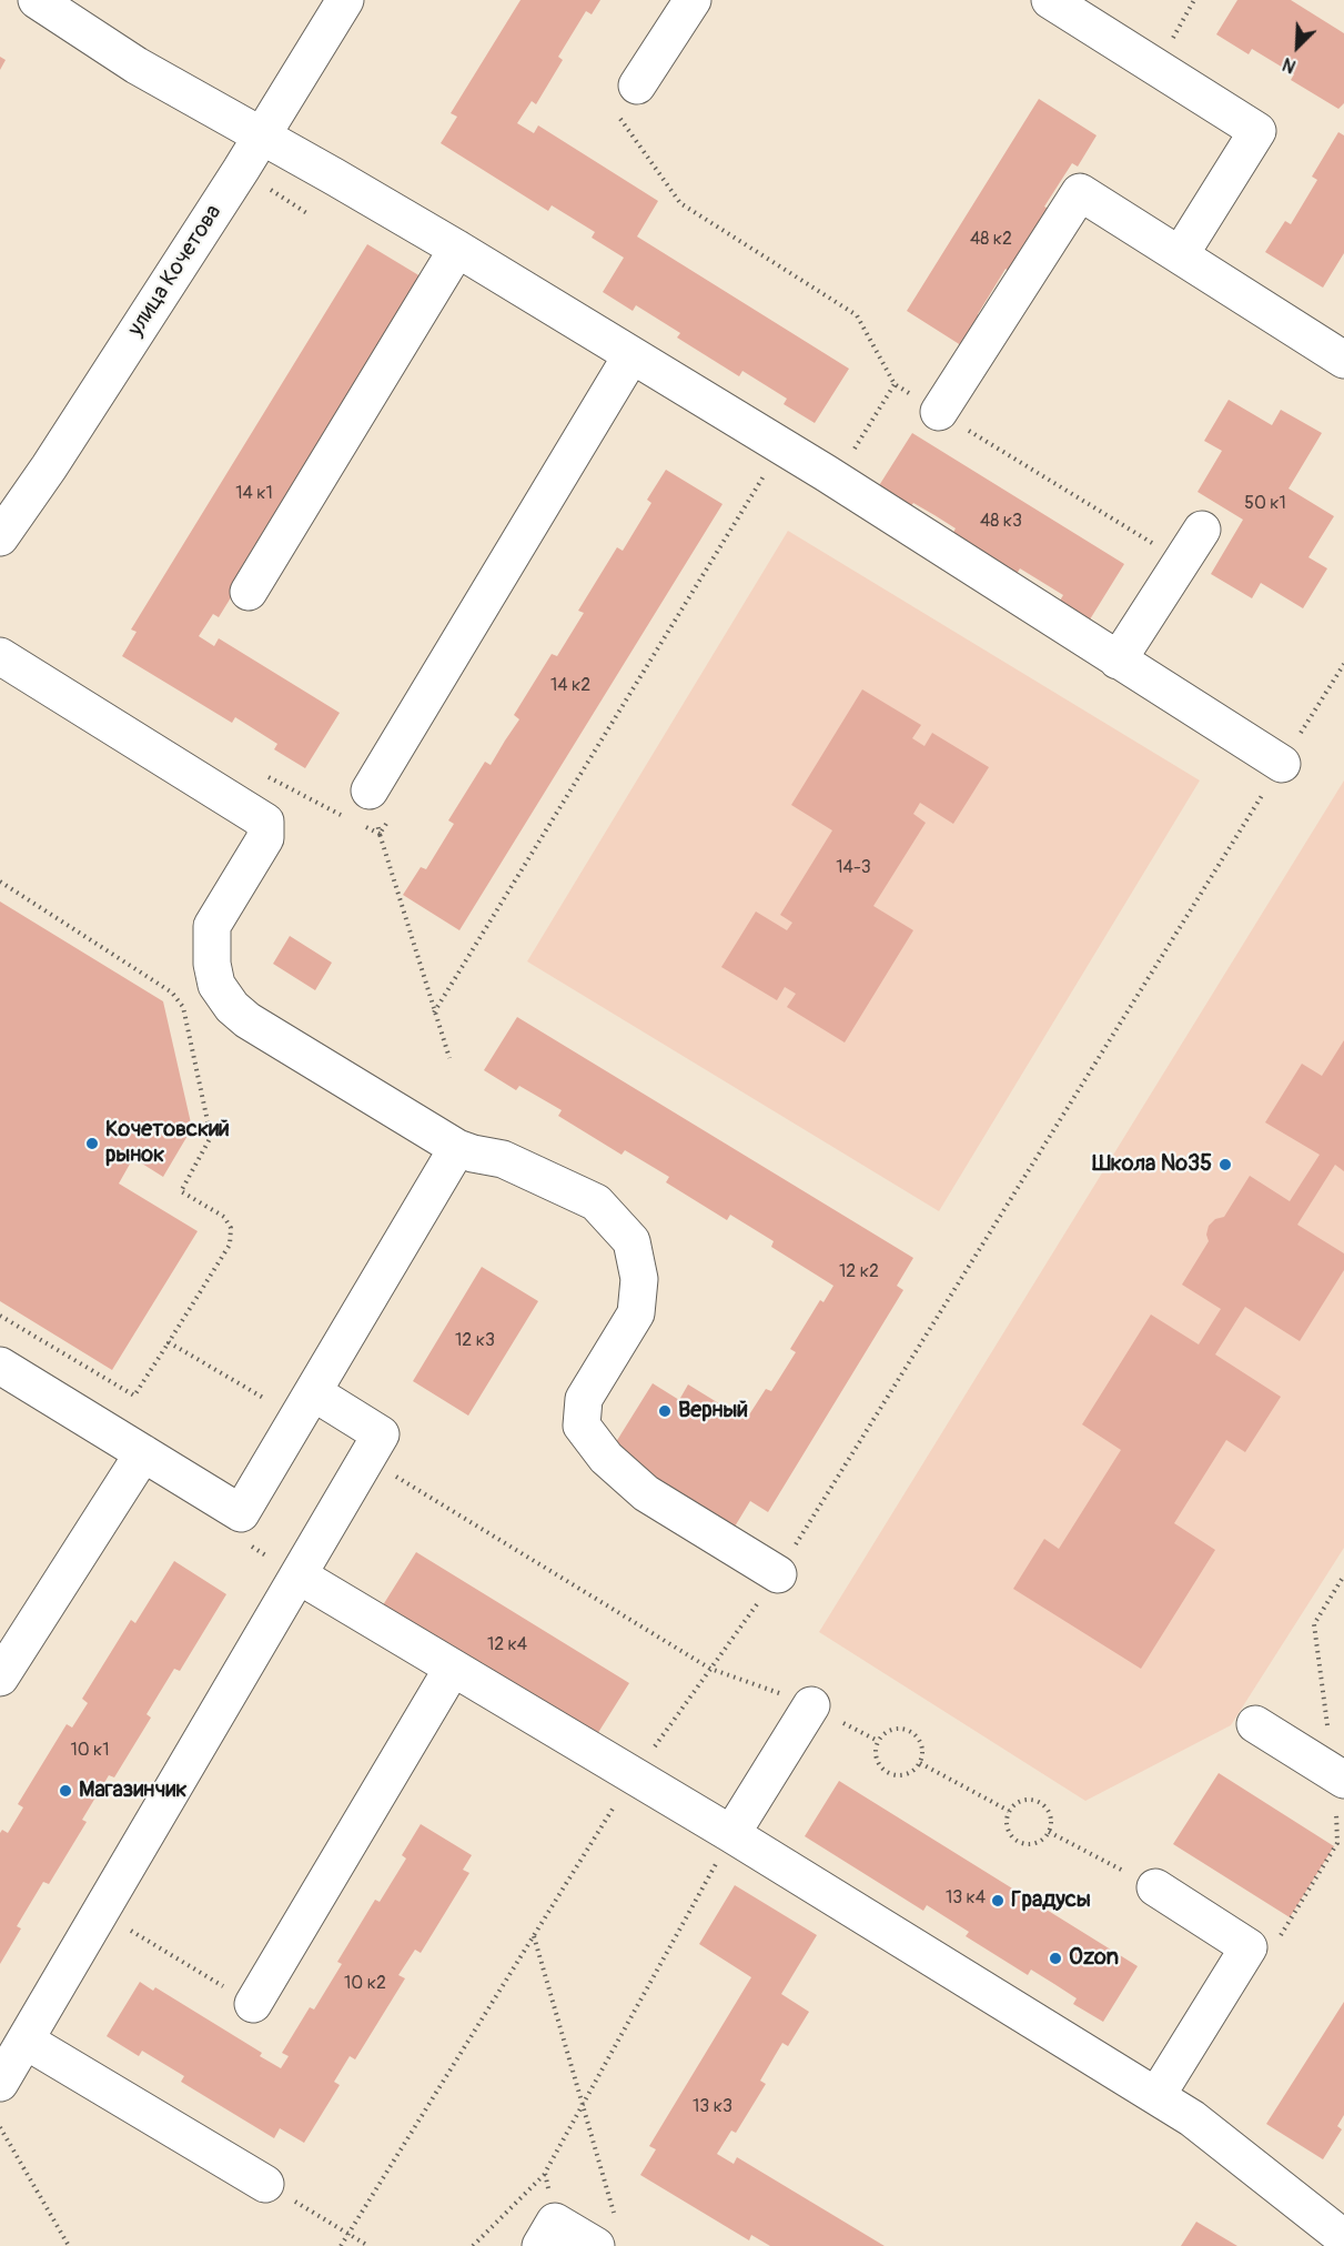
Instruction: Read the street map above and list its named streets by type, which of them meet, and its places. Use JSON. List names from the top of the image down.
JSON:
{
  "streets": {
    "main road": ["улица Кочетова"]
  },
  "places": [
    "Кочетовский рынок",
    "Школа №35",
    "Верный",
    "Магазинчик",
    "Градусы",
    "Ozon"
  ],
  "house_numbers": [
    "48 к2",
    "14 к1",
    "50 к1",
    "48 к3",
    "14 к2",
    "14-3",
    "12 к2",
    "12 к3",
    "12 к4",
    "10 к1",
    "13 к4",
    "10 к2",
    "13 к3"
  ],
  "north": "bottom left"
}
